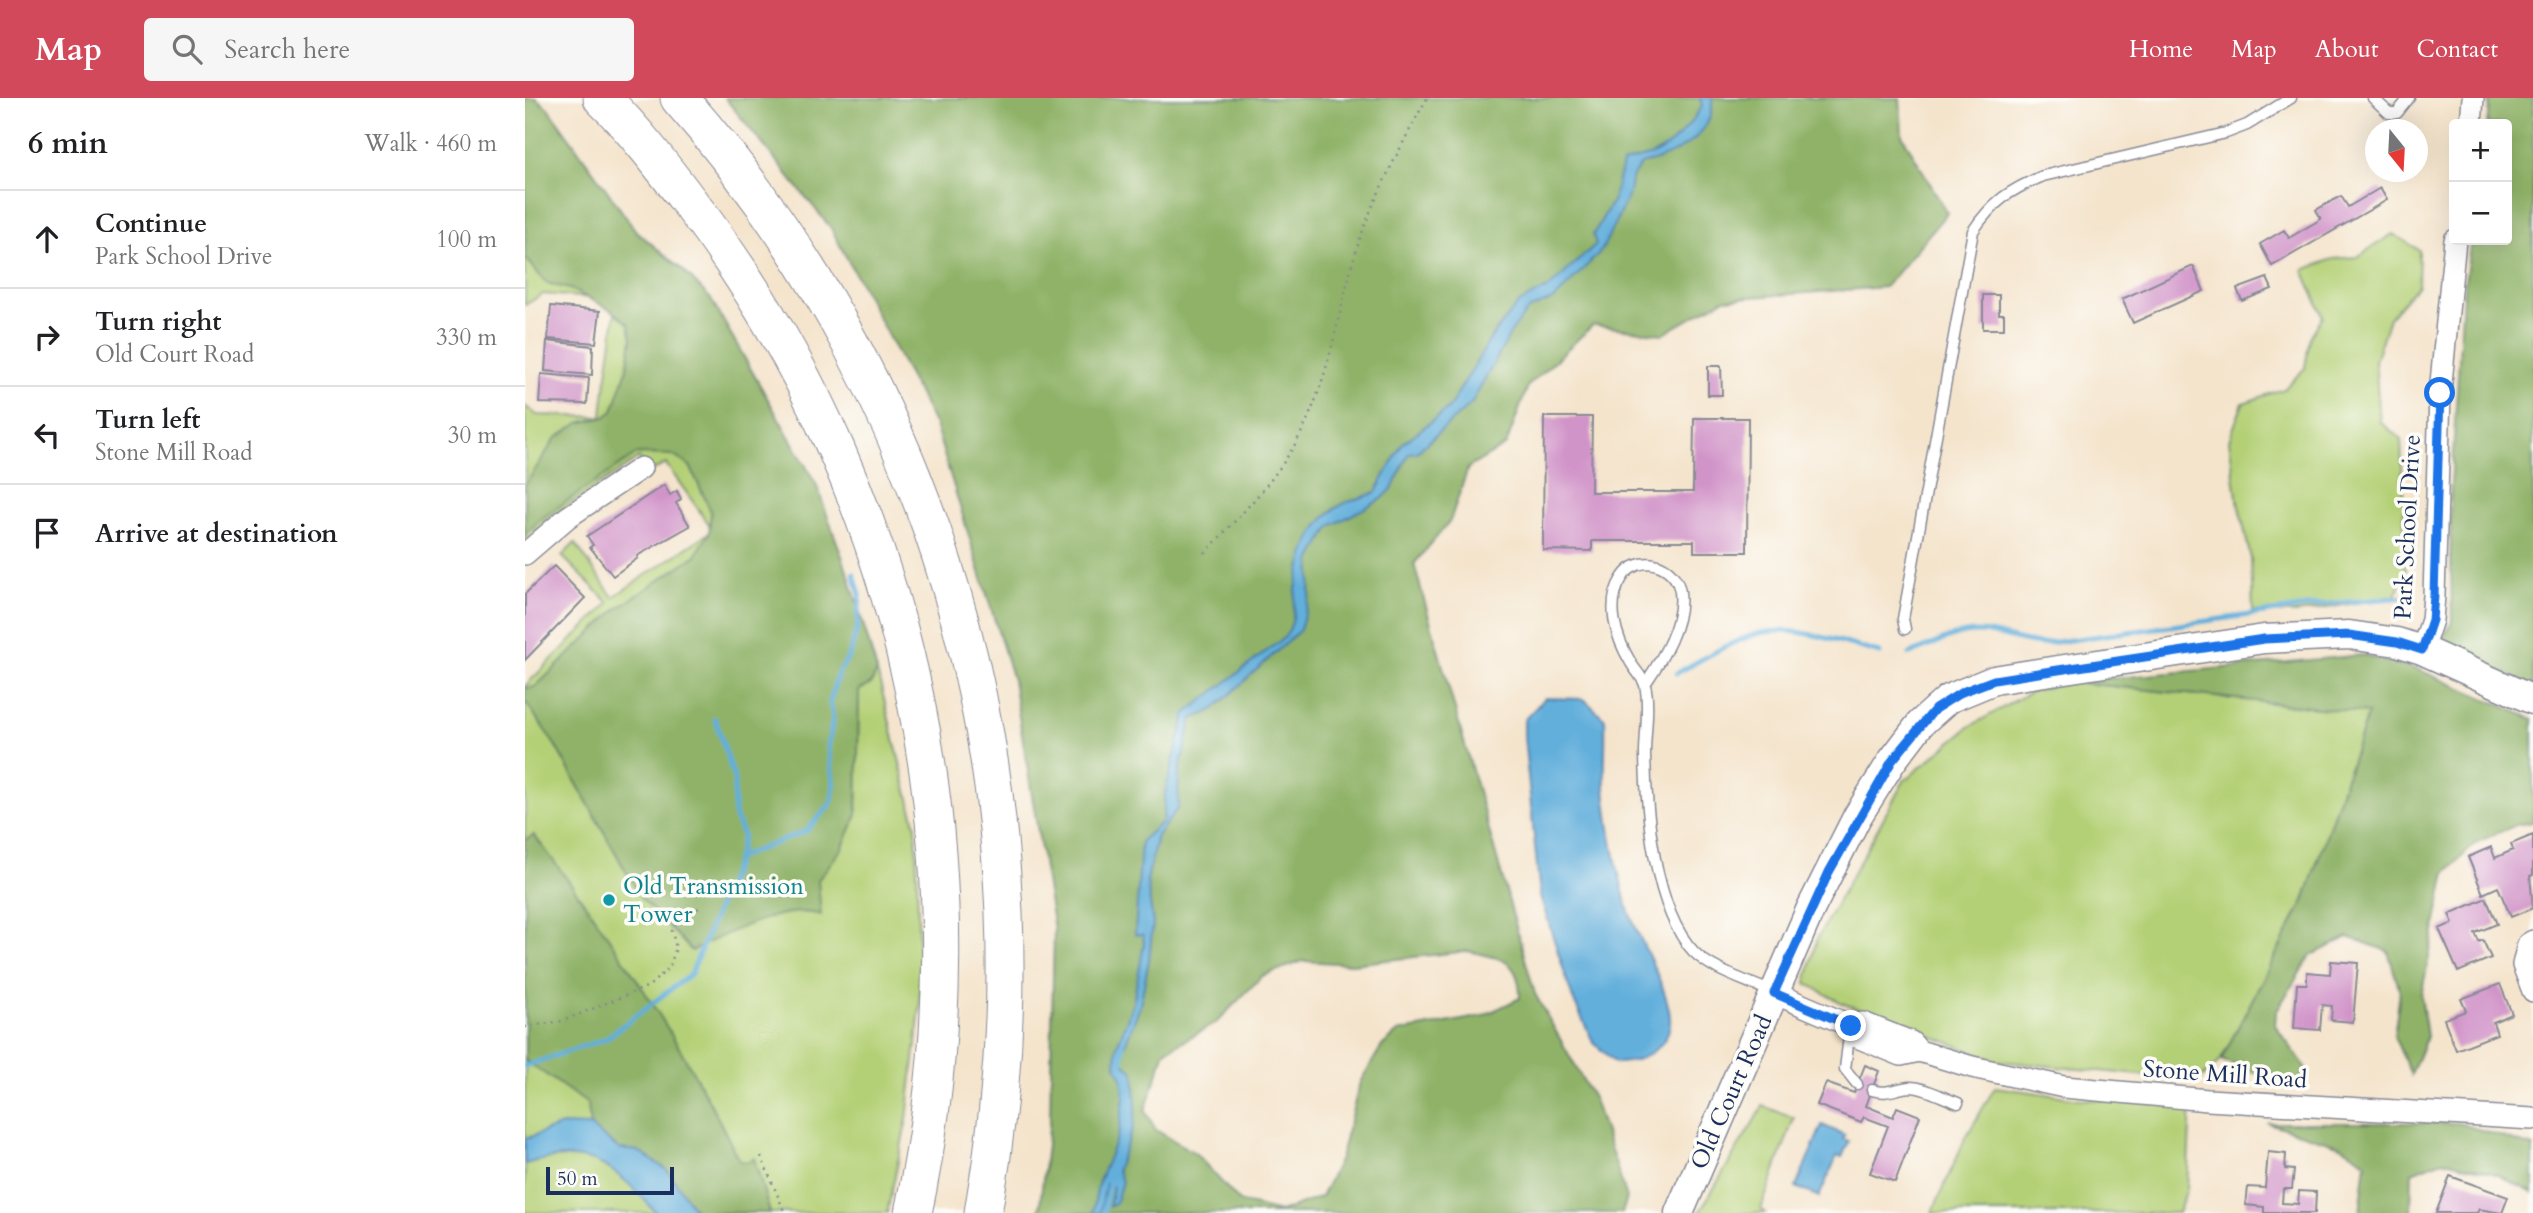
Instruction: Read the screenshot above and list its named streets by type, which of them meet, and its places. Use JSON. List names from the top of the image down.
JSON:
{
  "streets": {
    "main road": ["Old Court Road"],
    "street": ["Park School Drive", "Stone Mill Road"]
  },
  "crossings": [
    ["Park School Drive", "Old Court Road"],
    ["Stone Mill Road", "Old Court Road"]
  ],
  "places": ["Old Transmission Tower"],
  "scale_bar": "50 m",
  "north": "bottom",
  "page": {
    "header": "Map",
    "search": "Search here",
    "nav": [
      "Home",
      "Map",
      "About",
      "Contact"
    ],
    "heading": ["6 min", "Walk · 460 m"],
    "map_buttons": ["+", "−"],
    "list": [
      ["Continue", "Park School Drive", "100 m"],
      ["Turn right", "Old Court Road", "330 m"],
      ["Turn left", "Stone Mill Road", "30 m"],
      "Arrive at destination"
    ],
    "scale": "50 m"
  }
}
